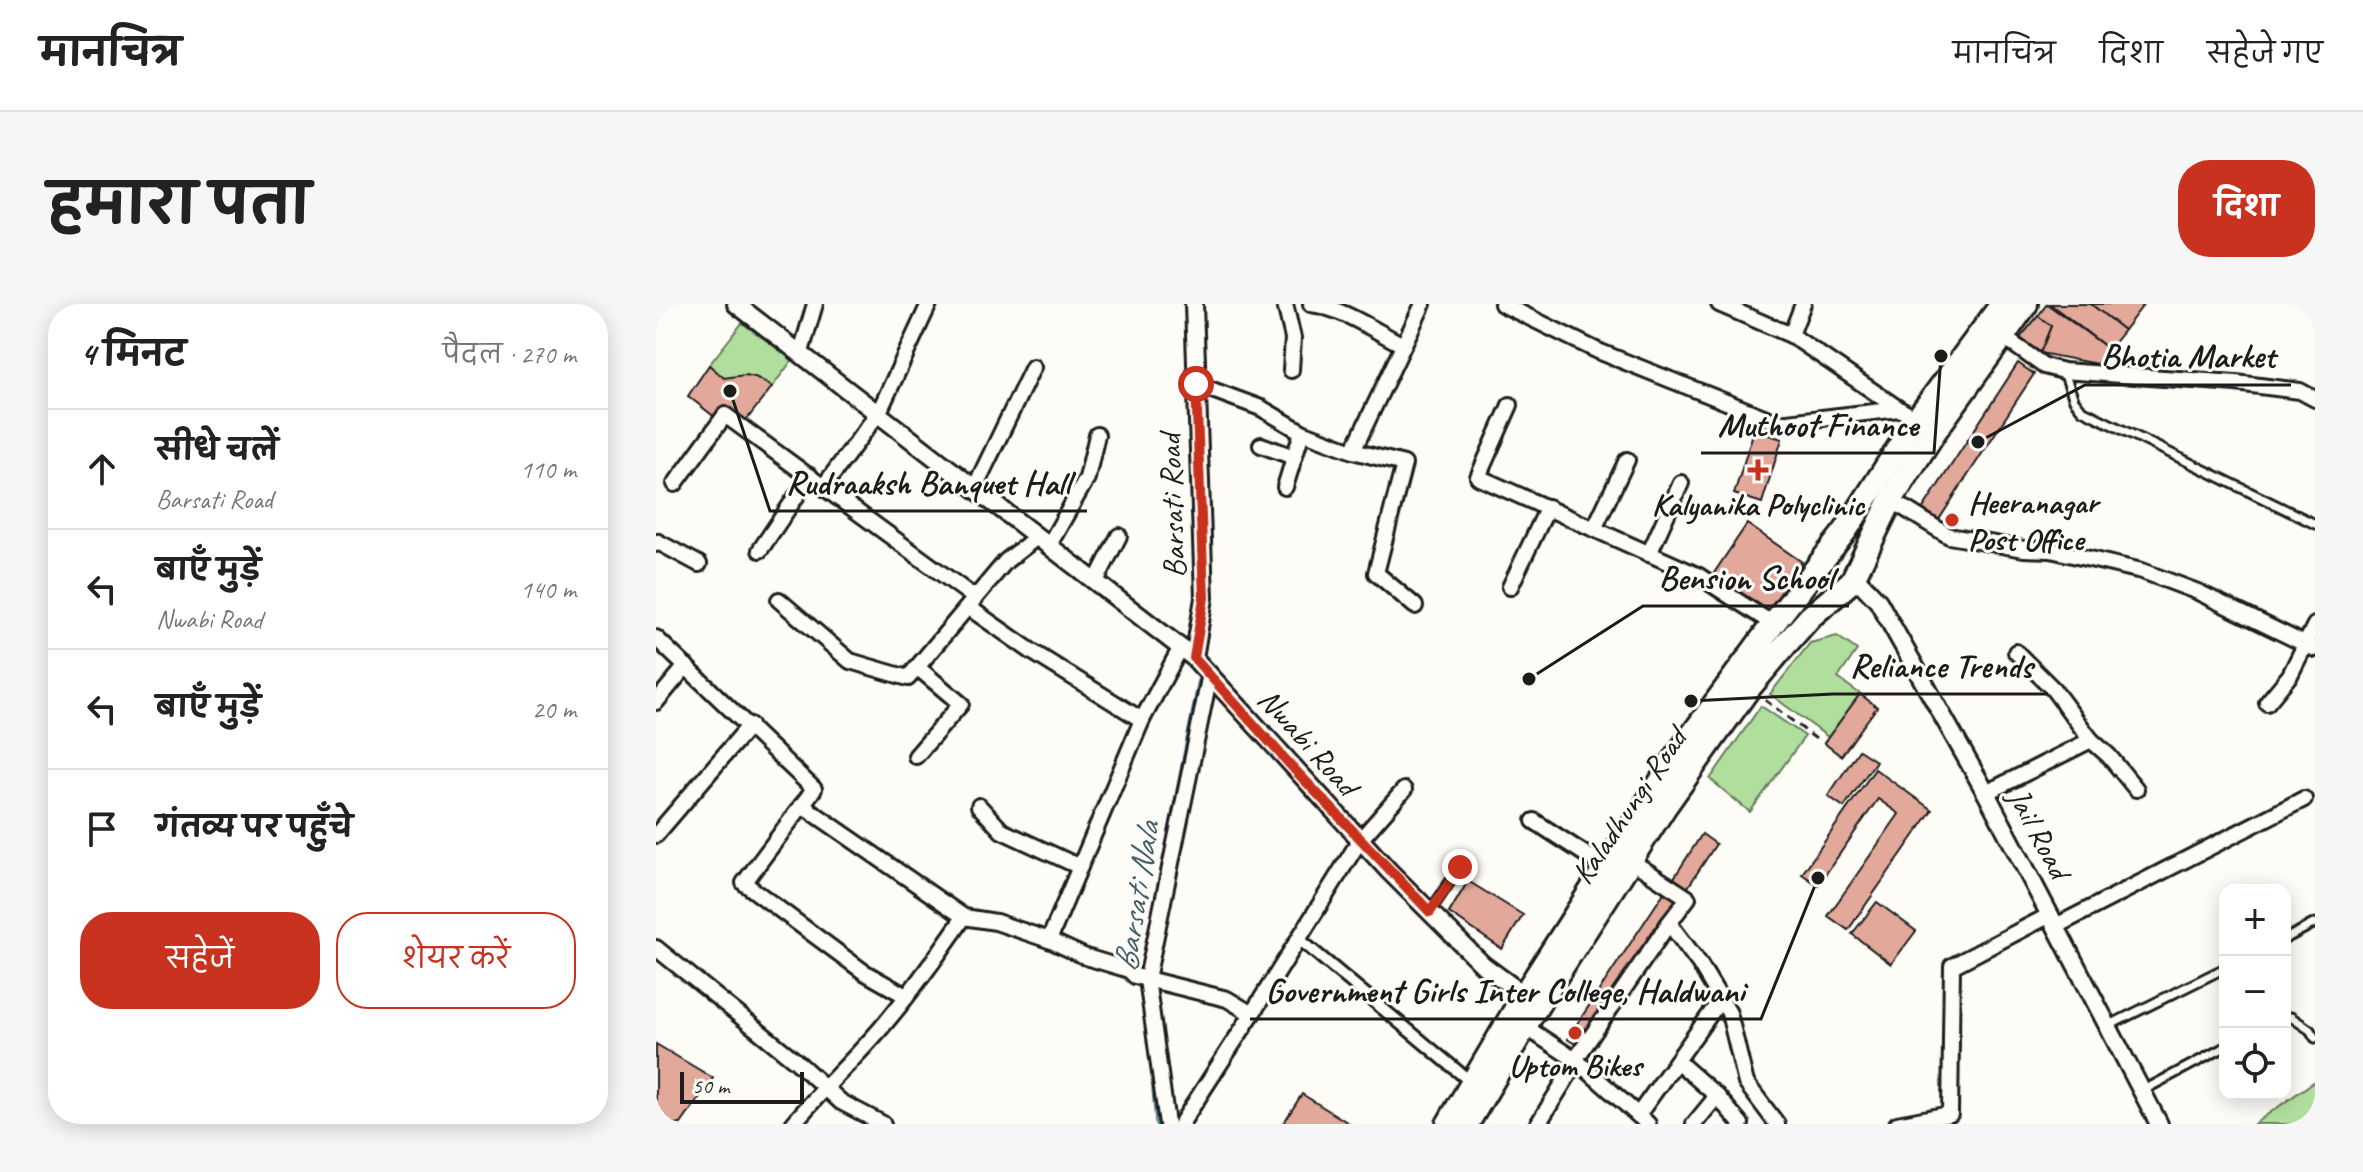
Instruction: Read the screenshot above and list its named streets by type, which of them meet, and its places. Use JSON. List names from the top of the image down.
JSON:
{
  "streets": {
    "main road": ["Kaladhungi Road"],
    "street": ["Barsati Road", "Nwabi Road", "Jail Road"]
  },
  "crossings": [
    ["Barsati Road", "Nwabi Road"],
    ["Nwabi Road", "Kaladhungi Road"],
    ["Kaladhungi Road", "Jail Road"]
  ],
  "water": ["Barsati Nala"],
  "places": {
    "other": [
      "Muthoot Finance",
      "Rudraaksh Banquet Hall",
      "Bhotia Market",
      "Heeranagar Post Office",
      "Bension School",
      "Reliance Trends",
      "Government Girls Inter College, Haldwani",
      "Uptom Bikes"
    ],
    "health": ["Kalyanika Polyclinic"]
  },
  "scale_bar": "50 m",
  "page": {
    "header": "मानचित्र",
    "nav": ["मानचित्र", "दिशा", "सहेजे गए"],
    "title": "हमारा पता",
    "buttons": [
      "दिशा",
      ["सहेजें", "शेयर करें"]
    ],
    "heading": ["4 मिनट", "पैदल · 270 m"],
    "list": [
      ["सीधे चलें", "Barsati Road", "110 m"],
      ["बाएँ मुड़ें", "Nwabi Road", "140 m"],
      ["बाएँ मुड़ें", "20 m"],
      "गंतव्य पर पहुँचे"
    ],
    "map_buttons": ["+", "−"],
    "scale": "50 m"
  }
}
